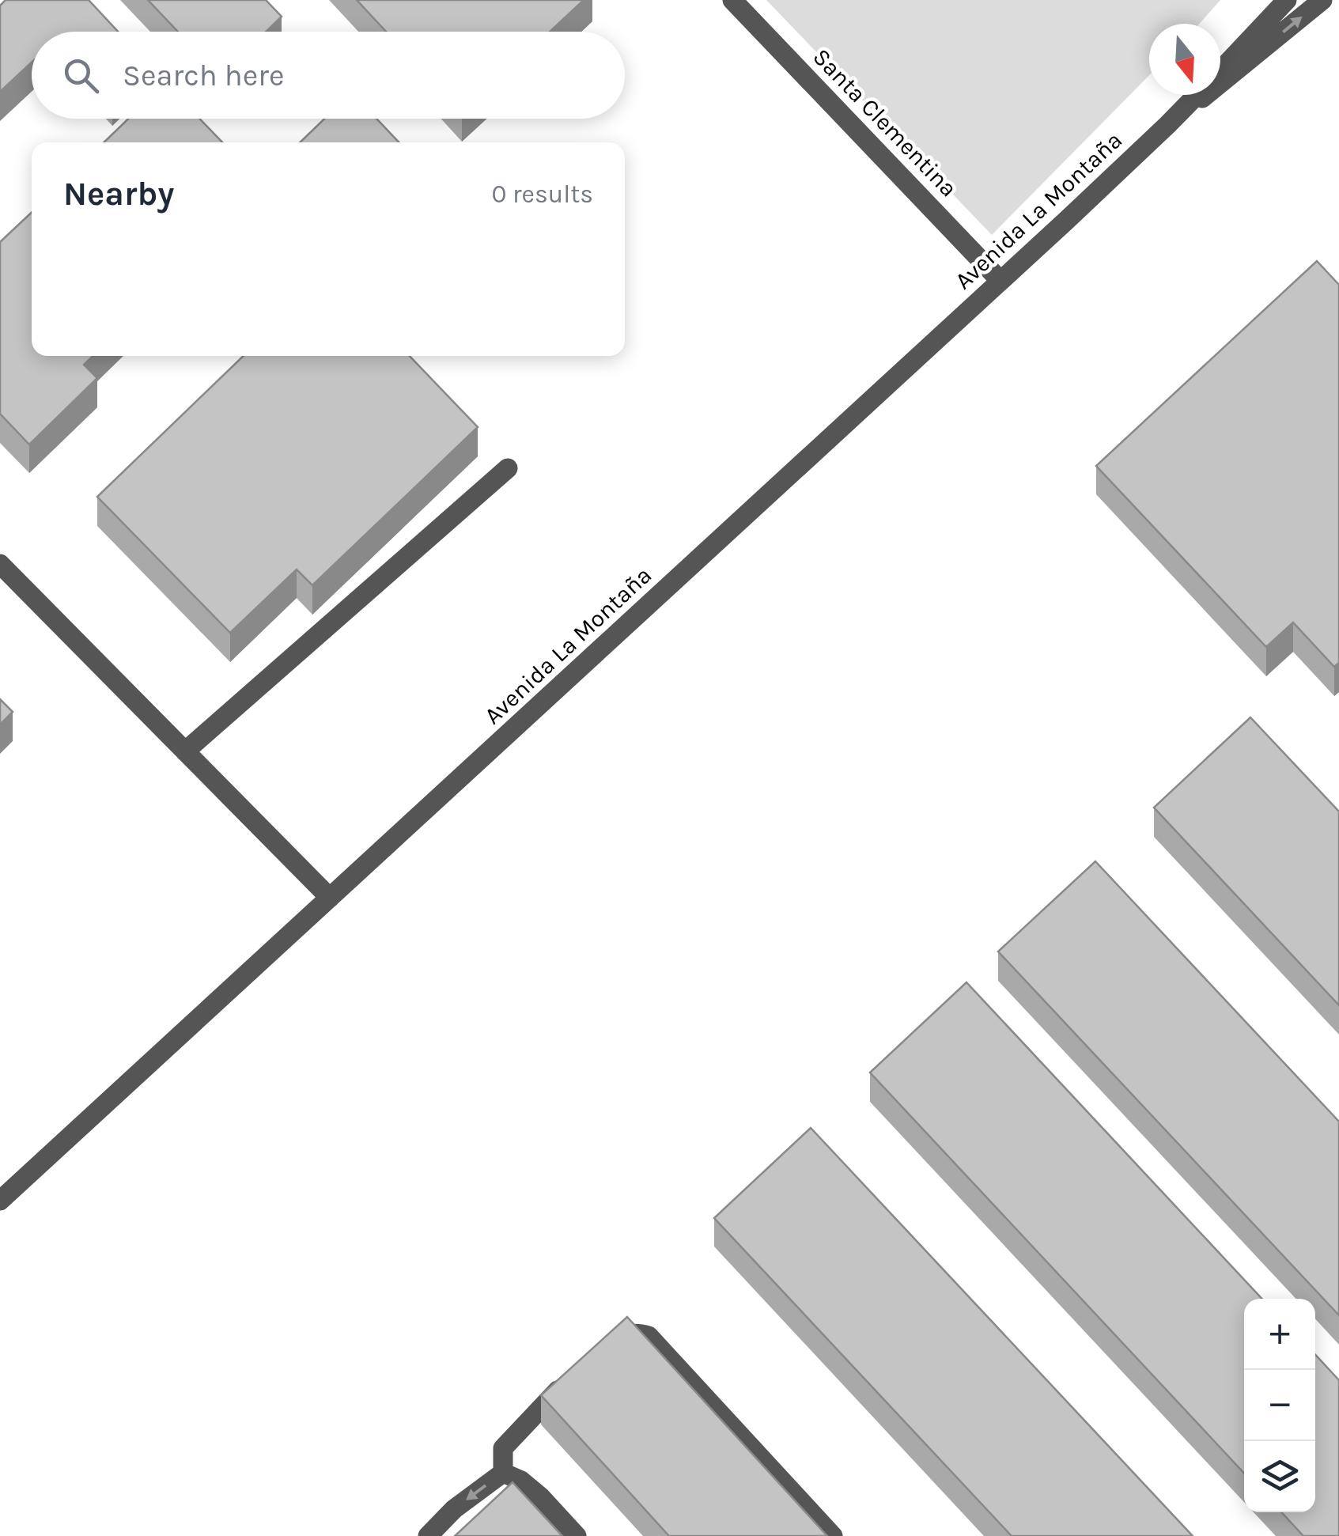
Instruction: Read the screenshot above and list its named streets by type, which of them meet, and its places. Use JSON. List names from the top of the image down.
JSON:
{
  "streets": {
    "street": ["Santa Clementina", "Avenida La Montaña"]
  },
  "crossings": [
    ["Santa Clementina", "Avenida La Montaña"]
  ],
  "north": "bottom",
  "page": {
    "search": "Search here",
    "heading": ["Nearby", "0 results"],
    "map_buttons": ["+", "−"]
  }
}
